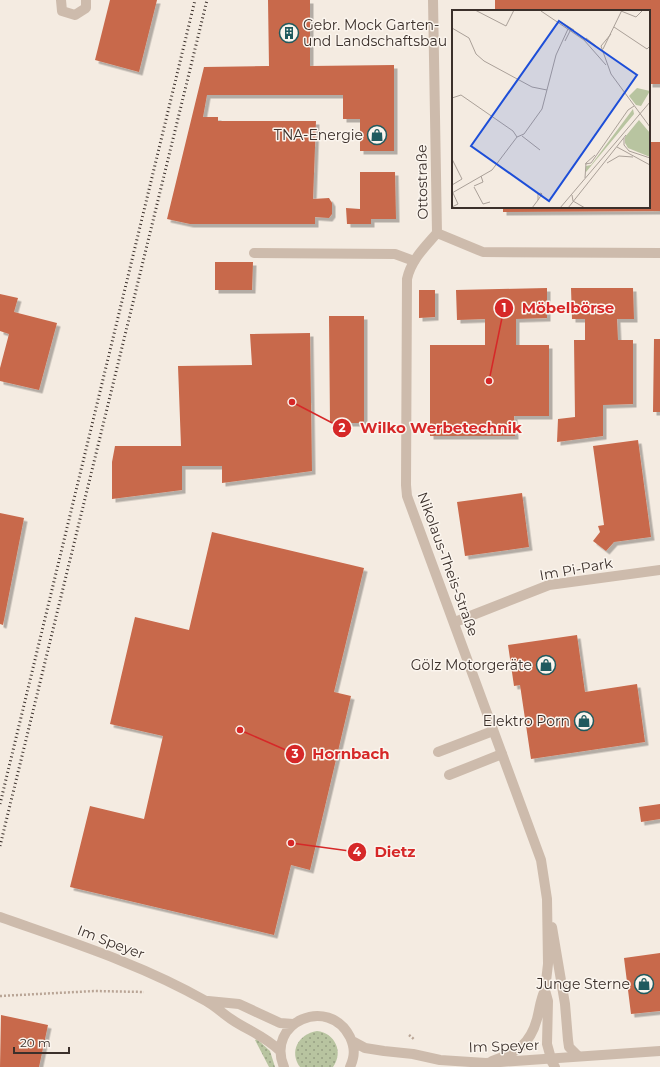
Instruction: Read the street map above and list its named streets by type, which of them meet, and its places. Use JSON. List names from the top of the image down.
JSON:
{
  "streets": {
    "street": [
      "Ottostraße",
      "Nikolaus-Theis-Straße",
      "Im Pi-Park",
      "Im Speyer"
    ]
  },
  "crossings": [
    ["Ottostraße", "Nikolaus-Theis-Straße"],
    ["Nikolaus-Theis-Straße", "Im Pi-Park"],
    ["Nikolaus-Theis-Straße", "Im Speyer"]
  ],
  "places": {
    "building": ["Gebr. Mock Garten- und Landschaftsbau"],
    "shop": [
      "TNA-Energie",
      "Gölz Motorgeräte",
      "Elektro Porn",
      "Junge Sterne"
    ],
    "other": [
      "Möbelbörse",
      "Wilko Werbetechnik",
      "Hornbach",
      "Dietz"
    ]
  },
  "scale_bar": "20 m"
}
